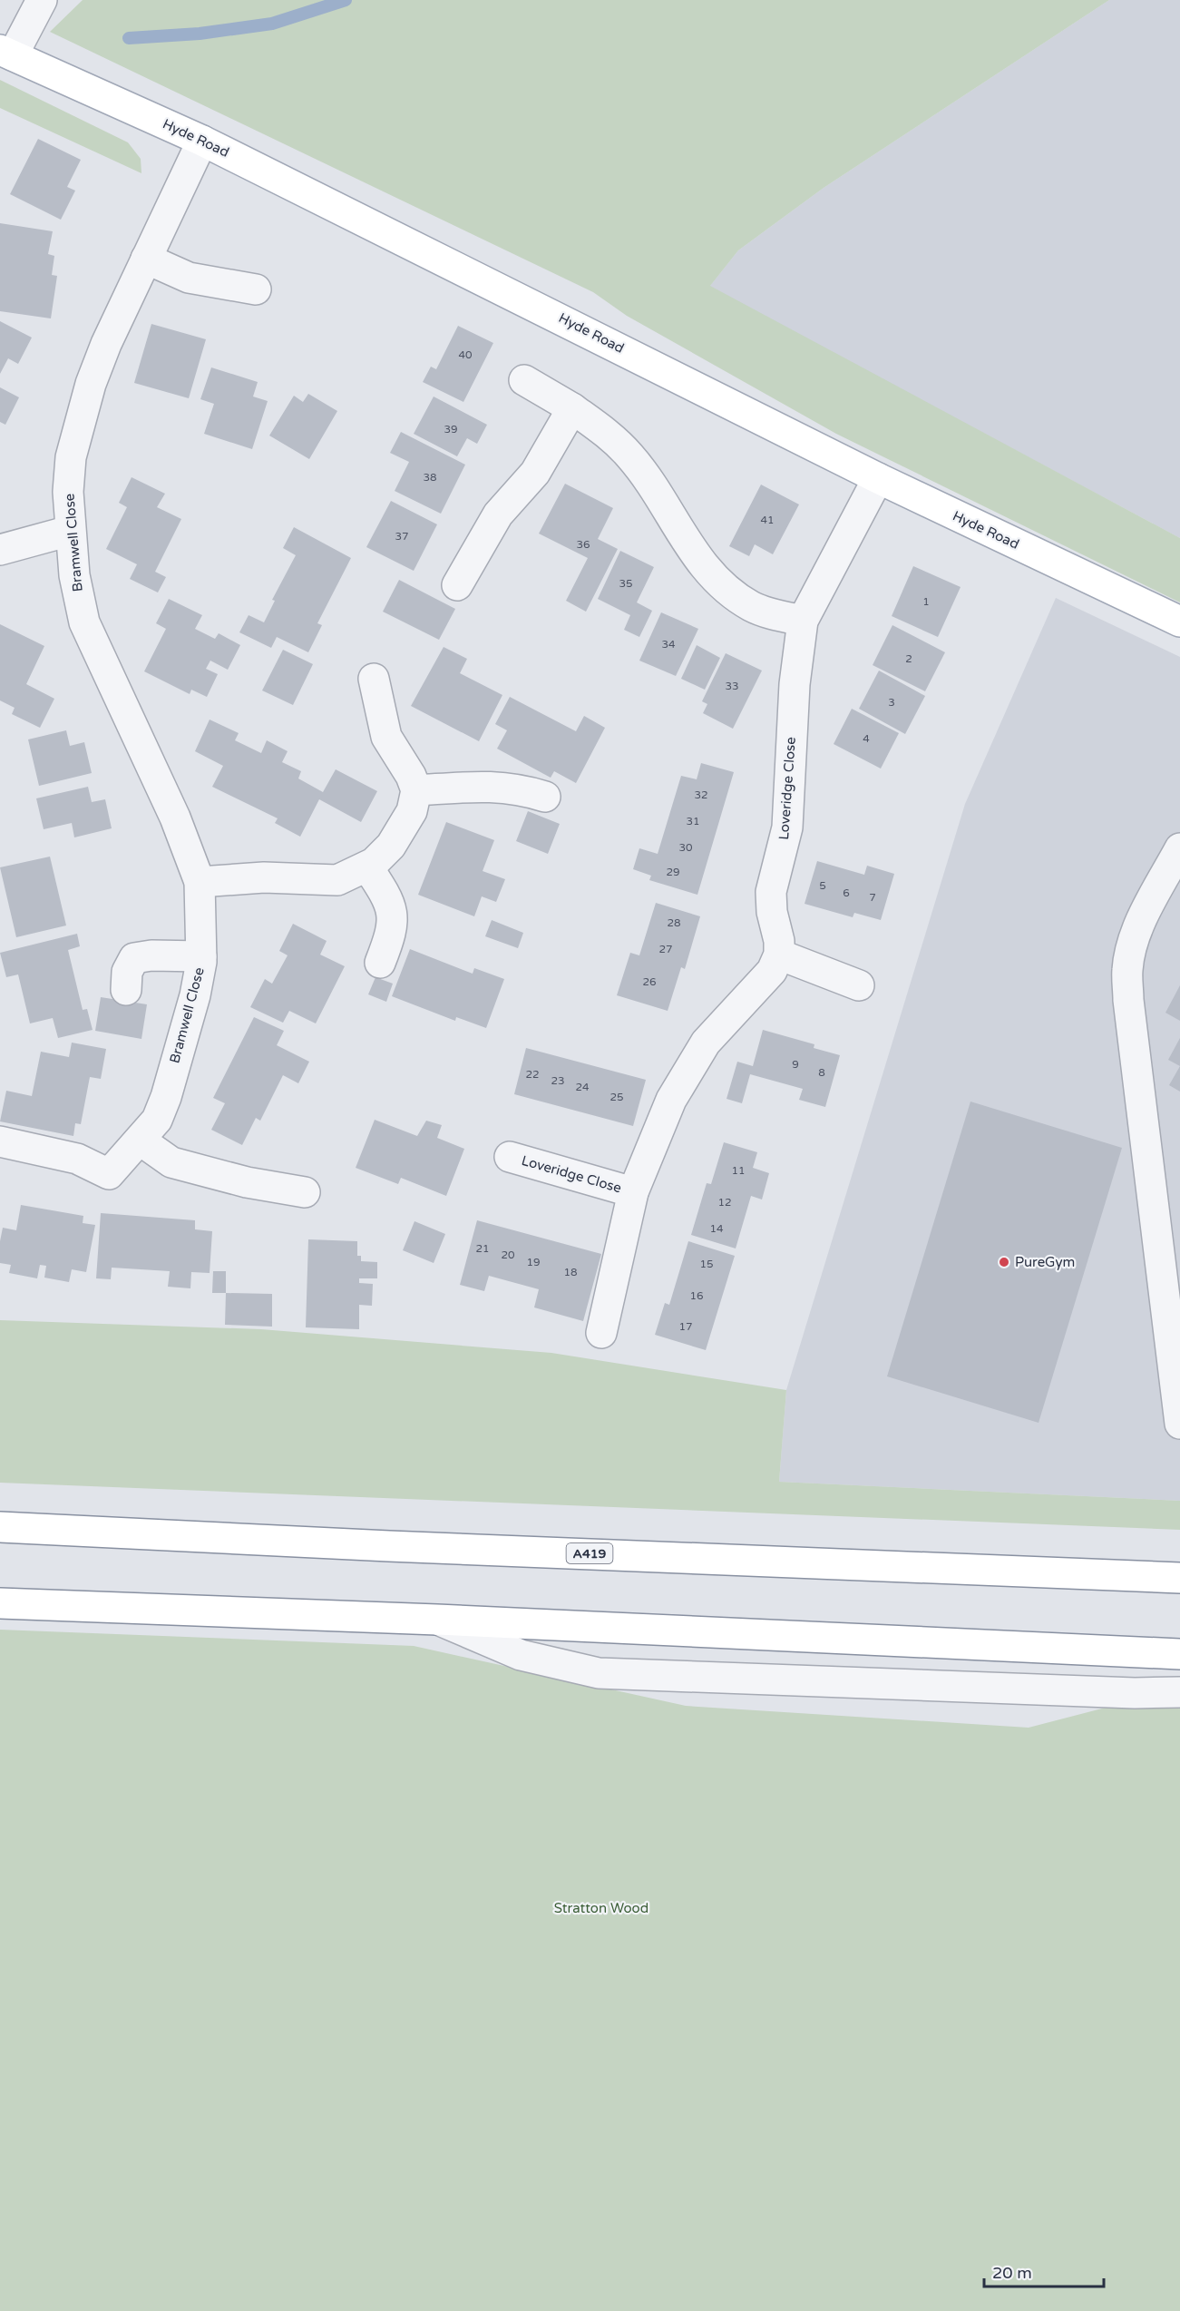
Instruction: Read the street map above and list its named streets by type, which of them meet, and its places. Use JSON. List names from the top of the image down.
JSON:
{
  "streets": {
    "main road": ["Hyde Road", "A419"],
    "street": ["Bramwell Close", "Loveridge Close"]
  },
  "crossings": [
    ["Hyde Road", "Bramwell Close"],
    ["Hyde Road", "Loveridge Close"]
  ],
  "parks": ["Stratton Wood"],
  "places": ["PureGym"],
  "house_numbers": [
    "40",
    "39",
    "38",
    "41",
    "37",
    "36",
    "35",
    "1",
    "34",
    "2",
    "33",
    "3",
    "4",
    "32",
    "31",
    "30",
    "29",
    "5",
    "6",
    "7",
    "28",
    "27",
    "26",
    "9",
    "8",
    "22",
    "23",
    "24",
    "25",
    "11",
    "12",
    "14",
    "21",
    "20",
    "19",
    "15",
    "18",
    "16",
    "17"
  ],
  "scale_bar": "20 m"
}
